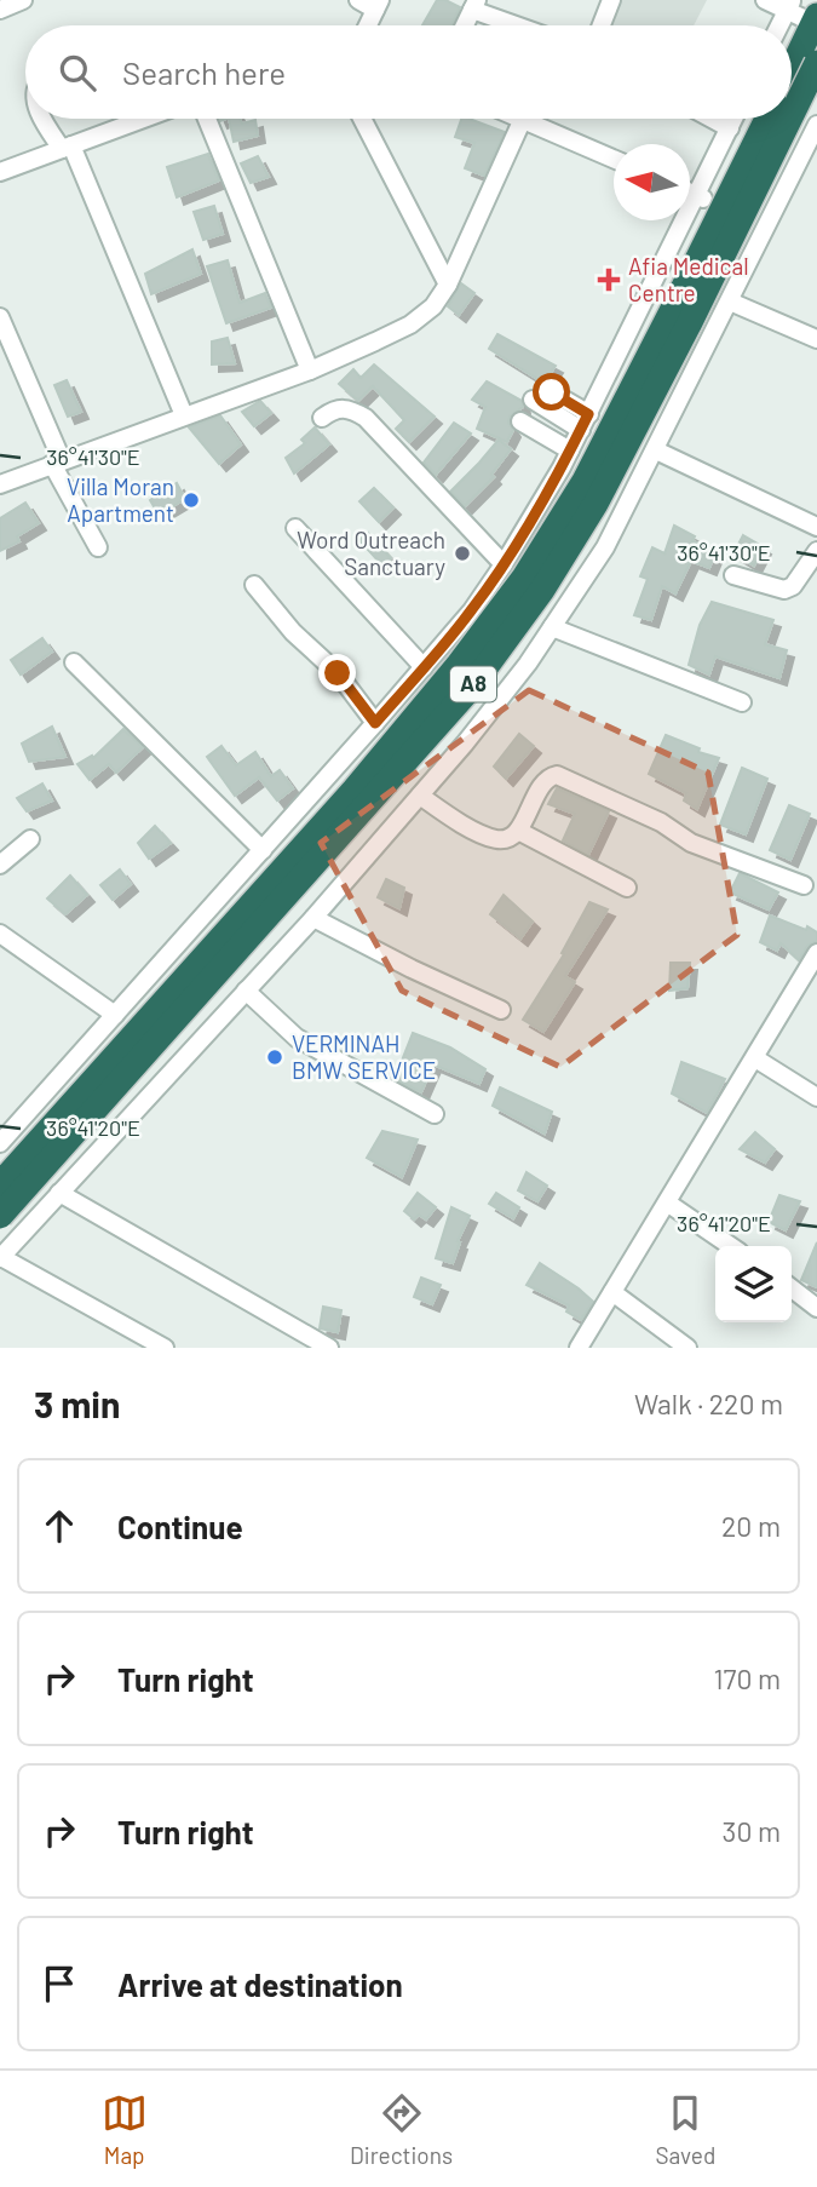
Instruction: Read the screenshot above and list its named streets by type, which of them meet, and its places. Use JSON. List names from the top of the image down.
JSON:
{
  "streets": {
    "highway": ["A8"]
  },
  "places": {
    "health": ["Afia Medical Centre"],
    "other": ["Villa Moran Apartment", "Word Outreach Sanctuary", "VERMINAH BMW SERVICE"]
  },
  "north": "left",
  "page": {
    "search": "Search here",
    "heading": ["3 min", "Walk · 220 m"],
    "list": [
      ["Continue", "20 m"],
      ["Turn right", "170 m"],
      ["Turn right", "30 m"],
      "Arrive at destination"
    ],
    "nav": ["Map", "Directions", "Saved"]
  },
  "coordinates": ["36°41'30\"E", "36°41'20\"E"]
}
